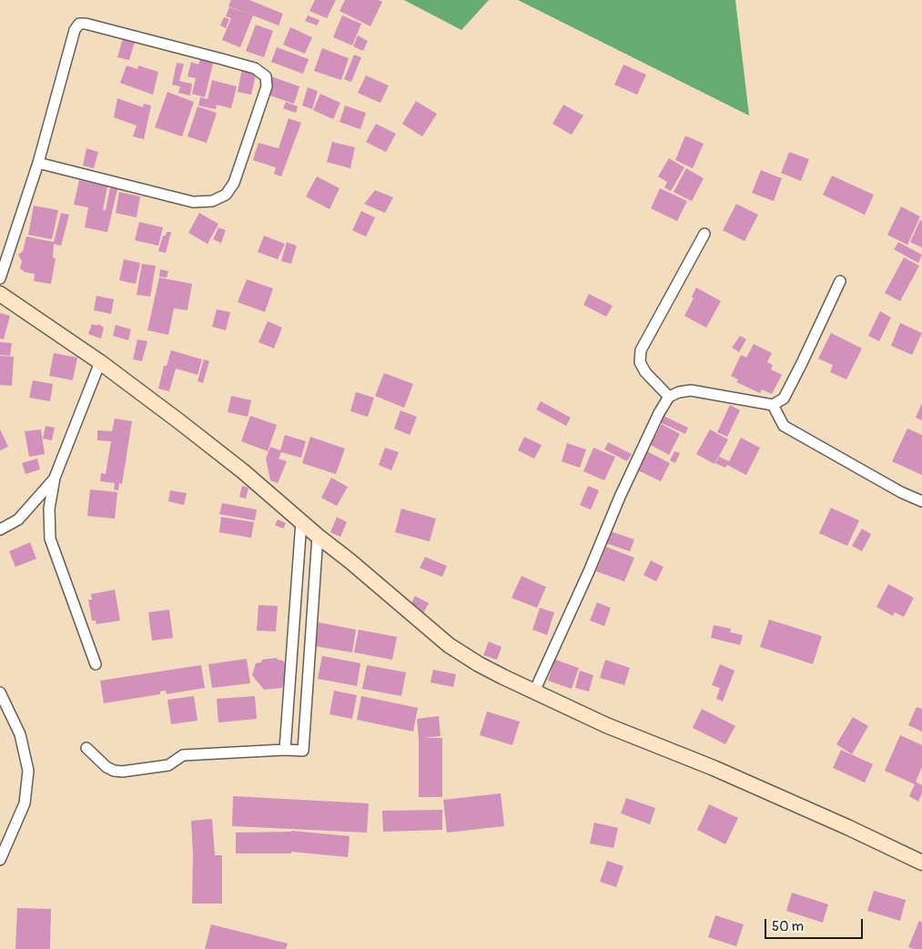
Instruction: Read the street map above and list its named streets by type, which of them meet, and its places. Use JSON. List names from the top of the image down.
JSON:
{
  "scale_bar": "50 m"
}
